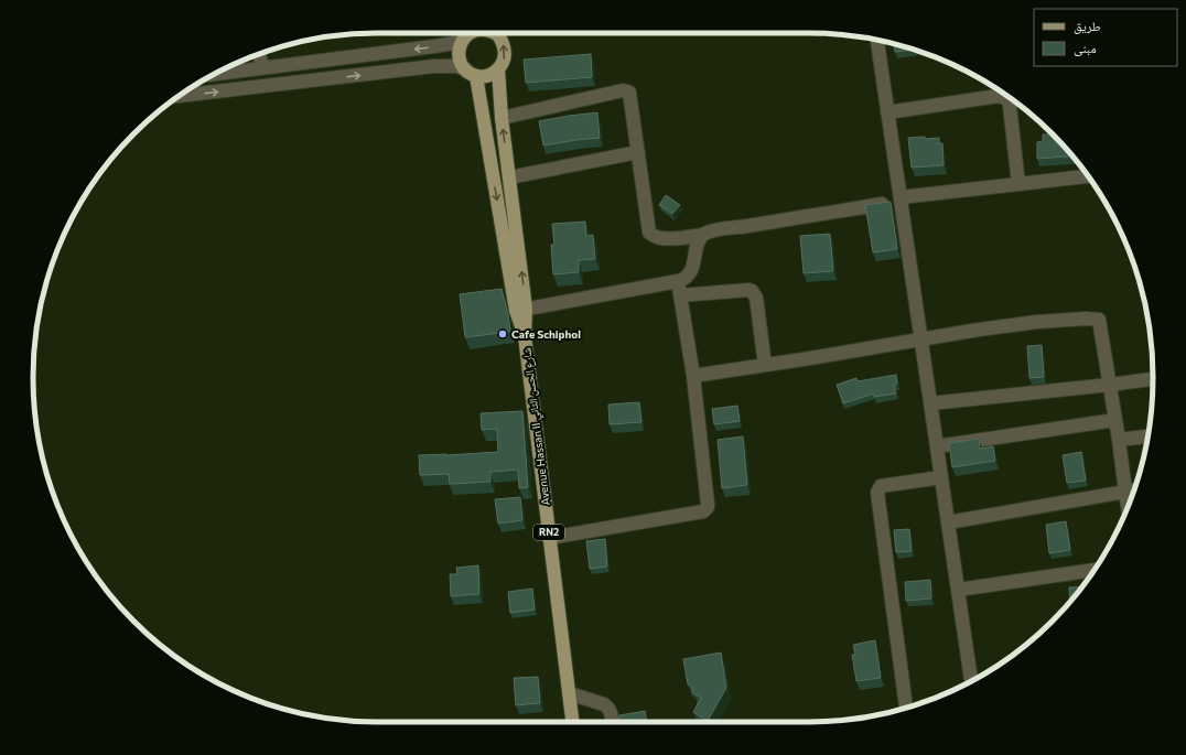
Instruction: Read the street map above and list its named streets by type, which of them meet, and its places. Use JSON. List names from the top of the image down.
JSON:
{
  "streets": {
    "main road": ["Avenue Hassan II شارع الحسن الثاني", "RN2"]
  },
  "crossings": [
    ["Avenue Hassan II شارع الحسن الثاني", "RN2"]
  ],
  "places": ["Cafe Schiphol"],
  "legend": ["طريق", "مبنى"]
}
